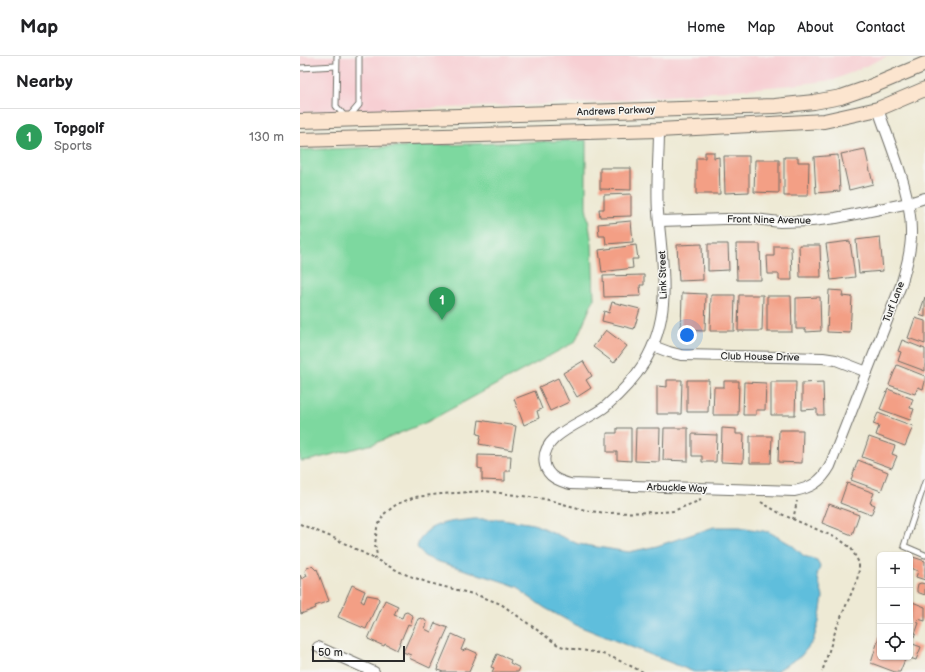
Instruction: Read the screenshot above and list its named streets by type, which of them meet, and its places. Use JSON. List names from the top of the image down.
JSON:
{
  "streets": {
    "street": [
      "Andrews Parkway",
      "Front Nine Avenue",
      "Link Street",
      "Turf Lane",
      "Club House Drive",
      "Arbuckle Way"
    ]
  },
  "crossings": [
    ["Andrews Parkway", "Link Street"],
    ["Andrews Parkway", "Turf Lane"],
    ["Front Nine Avenue", "Link Street"],
    ["Front Nine Avenue", "Turf Lane"],
    ["Link Street", "Club House Drive"],
    ["Link Street", "Arbuckle Way"],
    ["Turf Lane", "Club House Drive"],
    ["Turf Lane", "Arbuckle Way"]
  ],
  "scale_bar": "50 m",
  "page": {
    "header": "Map",
    "nav": [
      "Home",
      "Map",
      "About",
      "Contact"
    ],
    "heading": "Nearby",
    "list": [
      {
        "mark": "1",
        "name": "Topgolf",
        "note": "Sports",
        "value": "130 m"
      }
    ],
    "pins": "1",
    "map_buttons": ["+", "−"],
    "scale": "50 m"
  }
}
